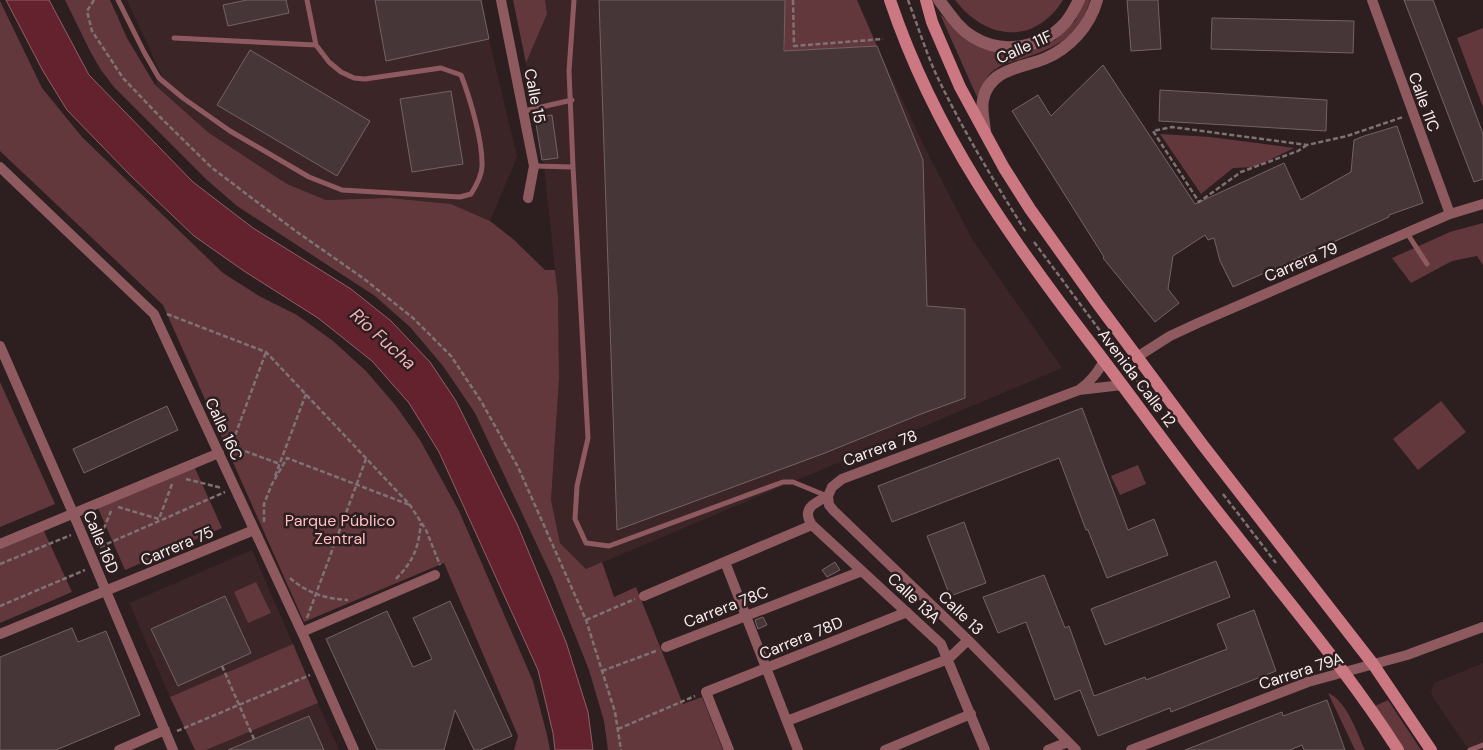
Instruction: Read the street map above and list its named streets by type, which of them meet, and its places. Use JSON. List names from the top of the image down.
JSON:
{
  "streets": {
    "main road": ["Avenida Calle 12"],
    "street": [
      "Calle 11F",
      "Calle 15",
      "Calle 11C",
      "Carrera 79",
      "Calle 16C",
      "Carrera 78",
      "Calle 16D",
      "Carrera 75",
      "Calle 13A",
      "Carrera 78C",
      "Calle 13",
      "Carrera 78D",
      "Carrera 79A"
    ]
  },
  "crossings": [
    ["Calle 11F", "Avenida Calle 12"],
    ["Calle 11C", "Carrera 79"],
    ["Carrera 79", "Avenida Calle 12"],
    ["Avenida Calle 12", "Carrera 78"],
    ["Avenida Calle 12", "Carrera 79A"],
    ["Calle 16C", "Carrera 75"],
    ["Carrera 78", "Calle 13"],
    ["Calle 16D", "Carrera 75"],
    ["Calle 13A", "Carrera 78C"],
    ["Calle 13A", "Carrera 78D"]
  ],
  "water": ["Río Fucha"],
  "parks": ["Parque Público Zentral"]
}
